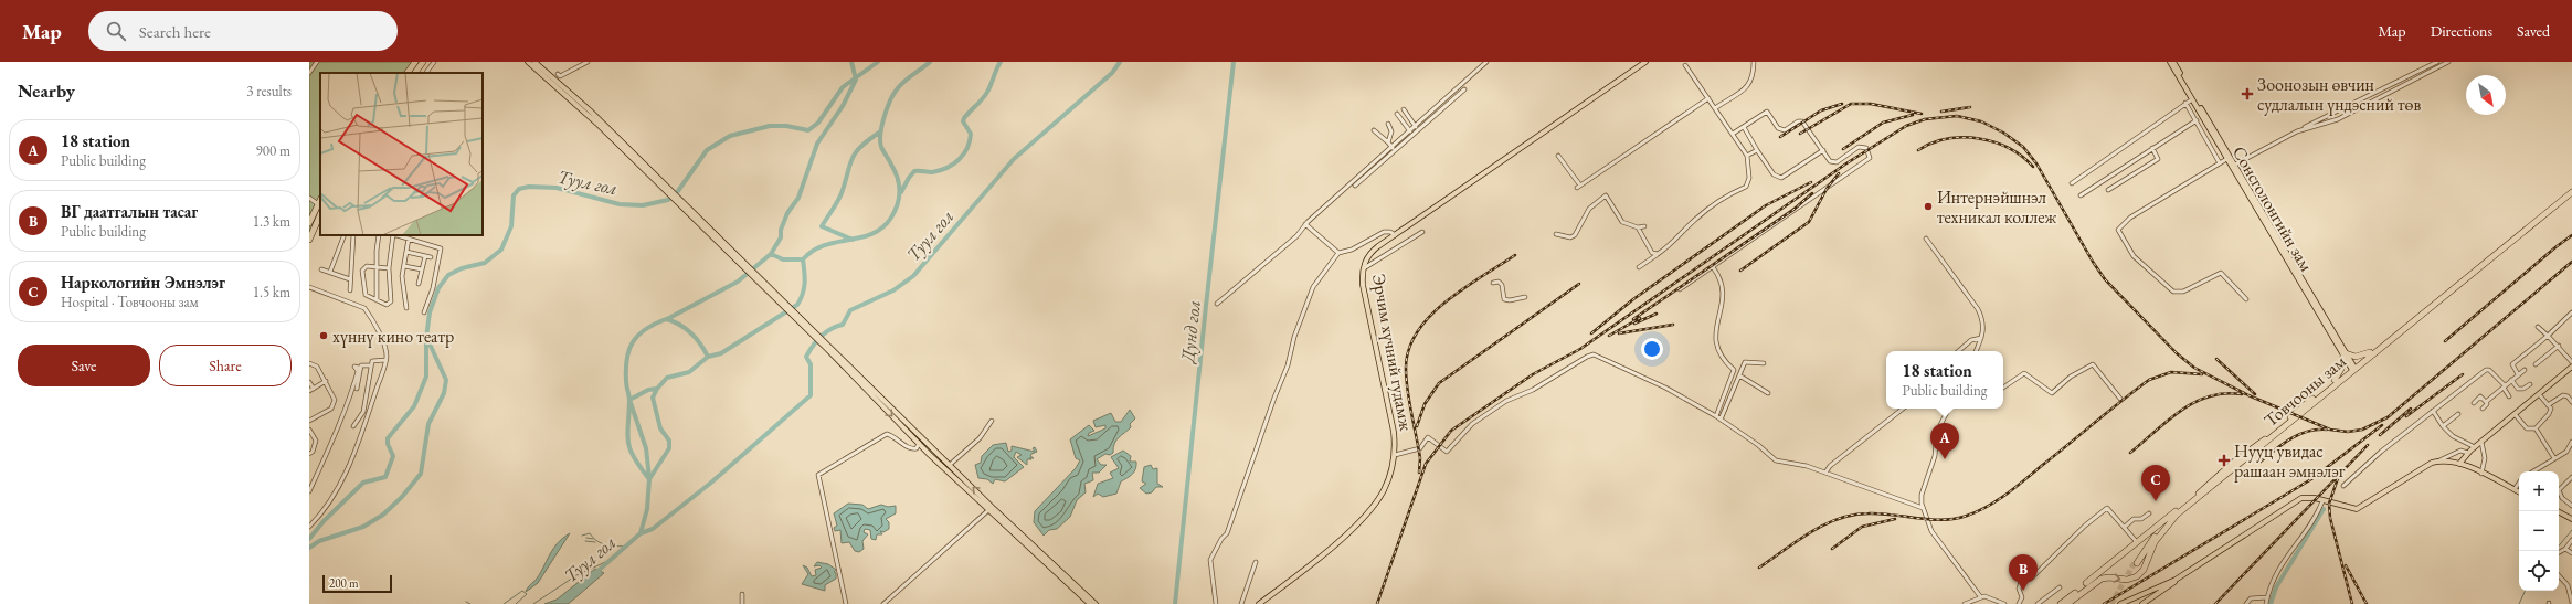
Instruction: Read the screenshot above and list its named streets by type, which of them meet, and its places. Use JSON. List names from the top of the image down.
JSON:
{
  "streets": {
    "highway": ["Товчооны зам"],
    "main road": ["Сонсголонгийн зам", "Эрчим хүчний гудамж"]
  },
  "crossings": [
    ["Сонсголонгийн зам", "Товчооны зам"]
  ],
  "water": ["Туул гол", "Дунд гол"],
  "places": {
    "health": ["Зоонозын өвчин судлалын үндэсний төв", "Нууц увидас рашаан эмнэлэг"],
    "other": ["Интернэйшнэл техникал коллеж", "хүннү кино театр"]
  },
  "scale_bar": "200 m",
  "north": "bottom right",
  "page": {
    "header": "Map",
    "search": "Search here",
    "nav": ["Map", "Directions", "Saved"],
    "heading": ["Nearby", "3 results"],
    "list": [
      {
        "mark": "A",
        "name": "18 station",
        "note": "Public building",
        "value": "900 m"
      },
      {
        "mark": "B",
        "name": "ВГ даатгалын тасаг",
        "note": "Public building",
        "value": "1.3 km"
      },
      {
        "mark": "C",
        "name": "Наркологийн Эмнэлэг",
        "note": "Hospital · Товчооны зам",
        "value": "1.5 km"
      }
    ],
    "buttons": ["Save", "Share"],
    "popup": ["18 station", "Public building"],
    "pins": ["A", "C", "B"],
    "map_buttons": ["+", "−"],
    "scale": "200 m"
  }
}
